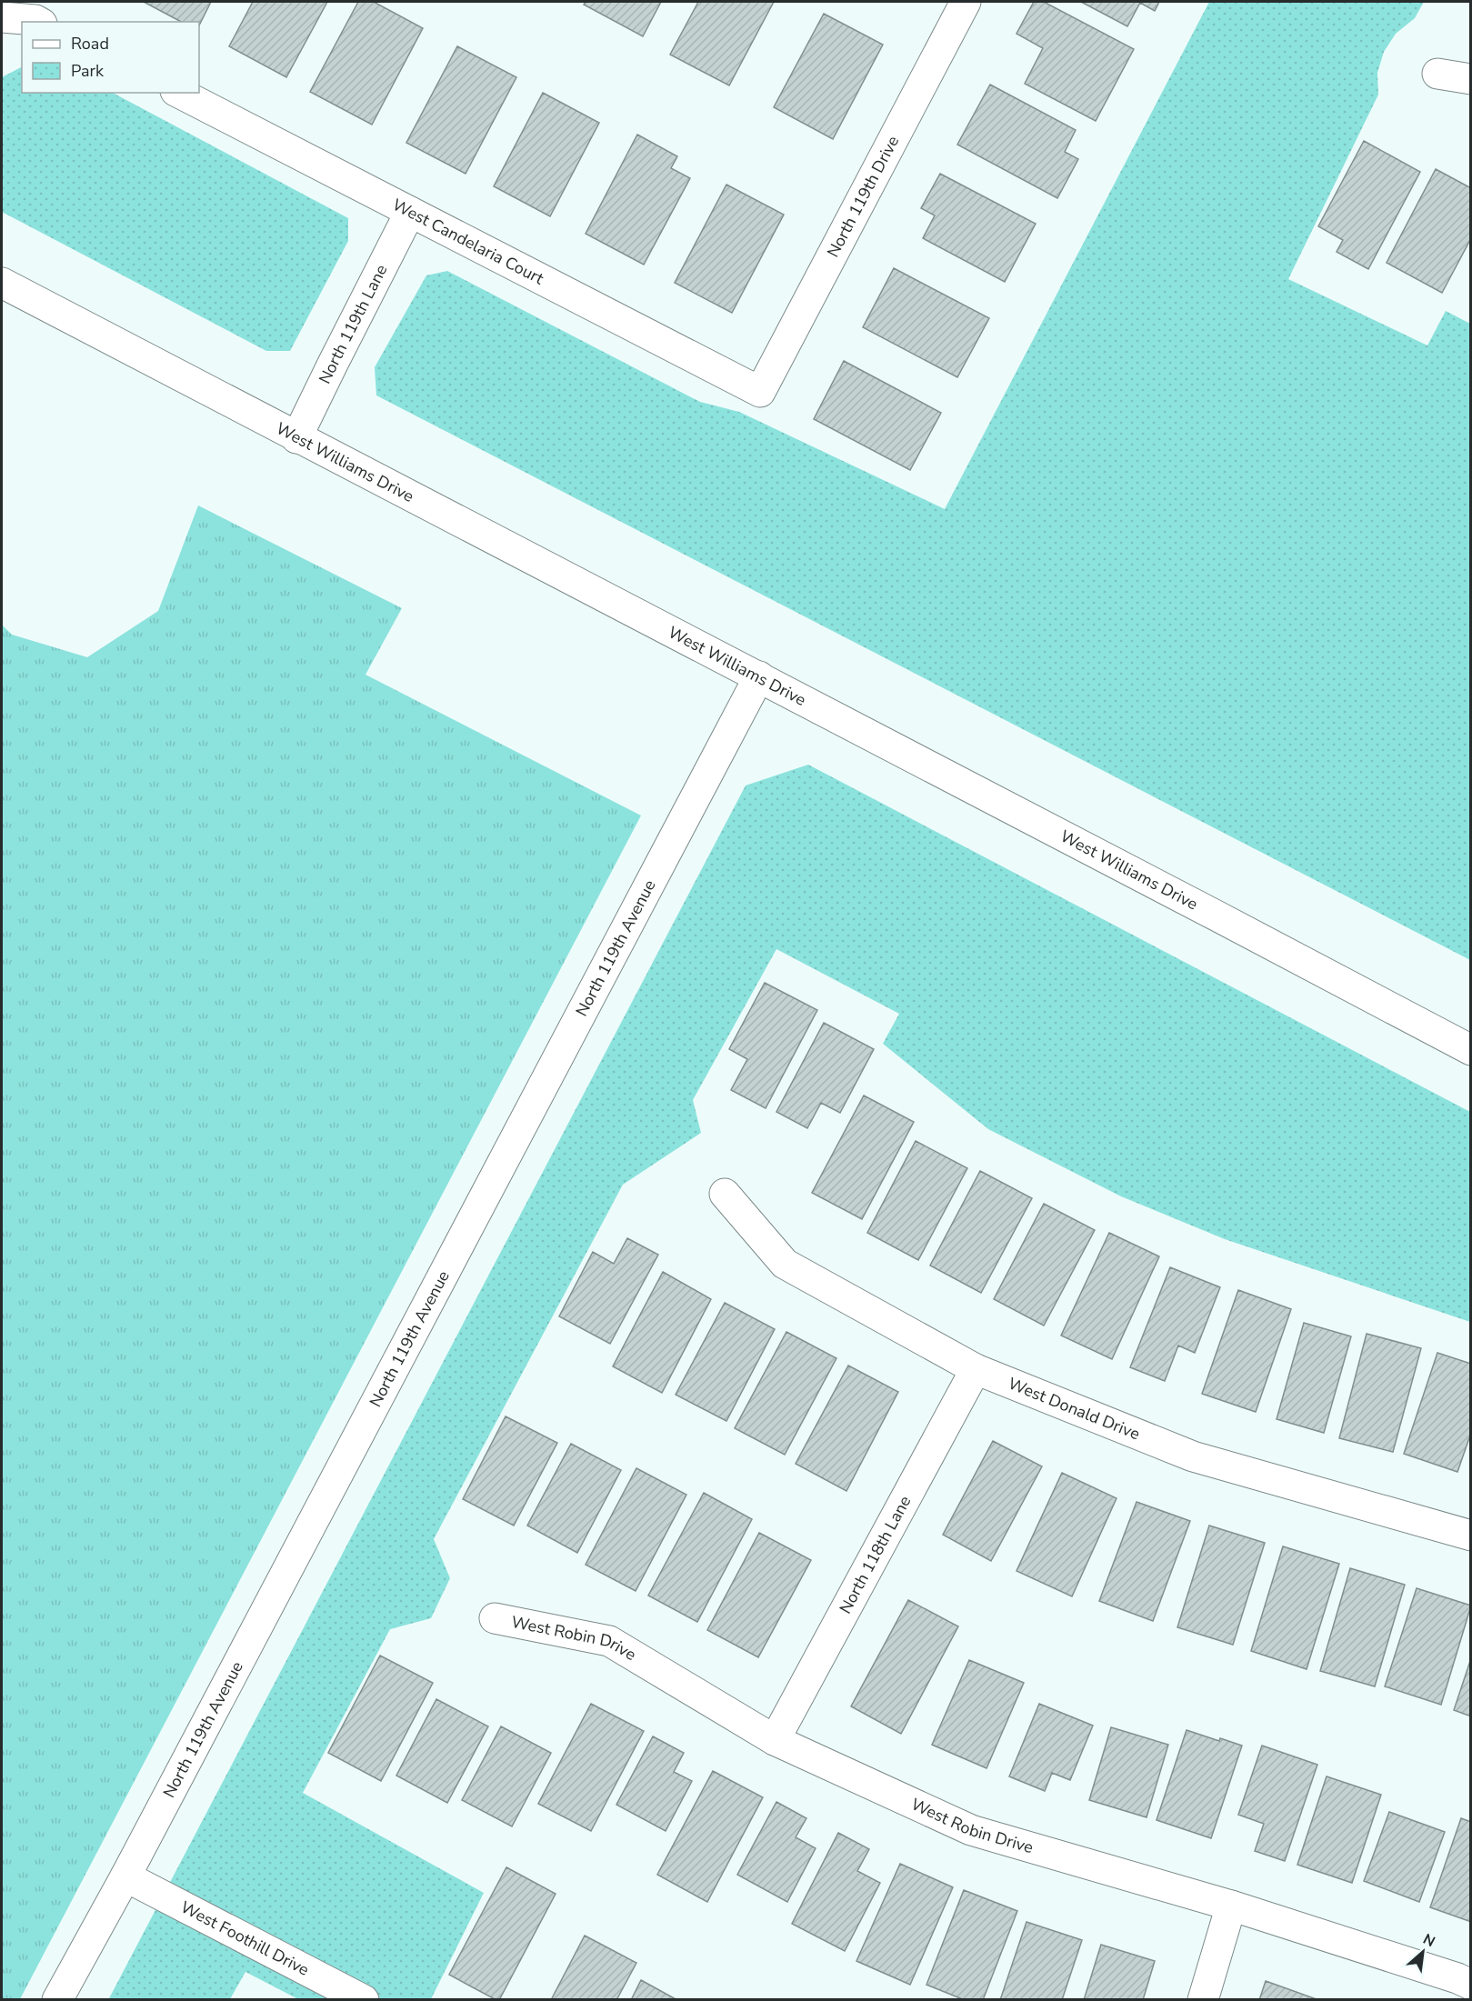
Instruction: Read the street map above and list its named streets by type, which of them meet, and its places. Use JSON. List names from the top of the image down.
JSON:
{
  "streets": {
    "street": [
      "North 119th Drive",
      "West Candelaria Court",
      "North 119th Lane",
      "West Williams Drive",
      "North 119th Avenue",
      "West Donald Drive",
      "North 118th Lane",
      "West Robin Drive",
      "West Foothill Drive"
    ]
  },
  "crossings": [
    ["North 119th Drive", "West Candelaria Court"],
    ["West Candelaria Court", "North 119th Lane"],
    ["North 119th Lane", "West Williams Drive"],
    ["West Williams Drive", "North 119th Avenue"],
    ["North 119th Avenue", "West Foothill Drive"],
    ["West Donald Drive", "North 118th Lane"],
    ["North 118th Lane", "West Robin Drive"]
  ],
  "legend": ["Road", "Park"],
  "north": "top right"
}
